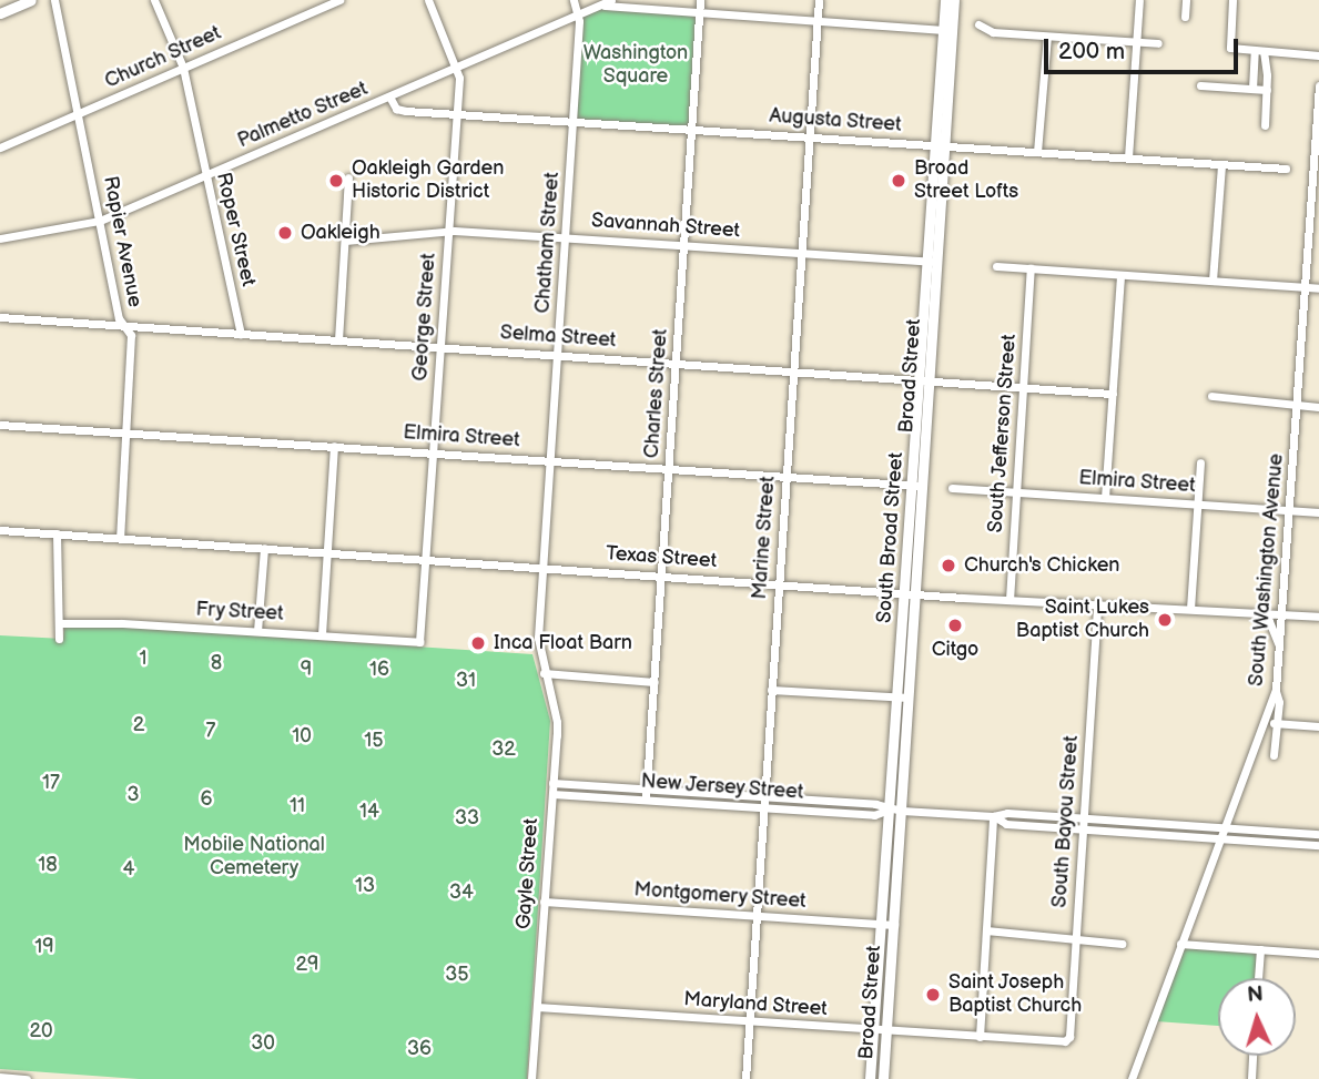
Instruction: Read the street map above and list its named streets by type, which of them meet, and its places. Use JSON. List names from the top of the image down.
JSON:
{
  "streets": {
    "main road": ["Broad Street", "South Broad Street"],
    "street": [
      "Church Street",
      "Palmetto Street",
      "Augusta Street",
      "Savannah Street",
      "Roper Street",
      "Rapier Avenue",
      "Chatham Street",
      "George Street",
      "Selma Street",
      "Charles Street",
      "South Jefferson Street",
      "Elmira Street",
      "Marine Street",
      "Texas Street",
      "South Washington Avenue",
      "Fry Street",
      "New Jersey Street",
      "South Bayou Street",
      "Gayle Street",
      "Montgomery Street",
      "Maryland Street"
    ]
  },
  "crossings": [
    ["Church Street", "Roper Street"],
    ["Church Street", "Rapier Avenue"],
    ["Palmetto Street", "Augusta Street"],
    ["Palmetto Street", "Roper Street"],
    ["Palmetto Street", "Rapier Avenue"],
    ["Palmetto Street", "Chatham Street"],
    ["Palmetto Street", "George Street"],
    ["Augusta Street", "Chatham Street"],
    ["Augusta Street", "George Street"],
    ["Augusta Street", "Broad Street"],
    ["Augusta Street", "Charles Street"],
    ["Augusta Street", "Marine Street"],
    ["Savannah Street", "Chatham Street"],
    ["Savannah Street", "George Street"],
    ["Savannah Street", "Broad Street"],
    ["Savannah Street", "Charles Street"],
    ["Savannah Street", "Marine Street"],
    ["Roper Street", "Selma Street"],
    ["Rapier Avenue", "Selma Street"],
    ["Rapier Avenue", "Elmira Street"],
    ["Rapier Avenue", "Texas Street"],
    ["Chatham Street", "Selma Street"],
    ["Chatham Street", "Elmira Street"],
    ["Chatham Street", "Texas Street"],
    ["Chatham Street", "Gayle Street"],
    ["George Street", "Selma Street"],
    ["George Street", "Elmira Street"],
    ["George Street", "Texas Street"],
    ["George Street", "Fry Street"],
    ["Selma Street", "Broad Street"],
    ["Selma Street", "Charles Street"],
    ["Selma Street", "South Jefferson Street"],
    ["Selma Street", "Marine Street"],
    ["Broad Street", "Elmira Street"],
    ["Broad Street", "South Broad Street"],
    ["Broad Street", "Texas Street"],
    ["Broad Street", "New Jersey Street"],
    ["Broad Street", "Montgomery Street"],
    ["Broad Street", "Maryland Street"],
    ["Charles Street", "Elmira Street"],
    ["Charles Street", "Texas Street"],
    ["Charles Street", "New Jersey Street"],
    ["South Jefferson Street", "Elmira Street"],
    ["South Jefferson Street", "Texas Street"],
    ["Elmira Street", "Marine Street"],
    ["Elmira Street", "South Washington Avenue"],
    ["Marine Street", "Texas Street"],
    ["Marine Street", "New Jersey Street"],
    ["Marine Street", "Montgomery Street"],
    ["Marine Street", "Maryland Street"],
    ["South Broad Street", "Texas Street"],
    ["South Broad Street", "New Jersey Street"],
    ["South Broad Street", "Montgomery Street"],
    ["South Broad Street", "Maryland Street"],
    ["Texas Street", "South Washington Avenue"],
    ["Texas Street", "South Bayou Street"],
    ["South Washington Avenue", "New Jersey Street"],
    ["New Jersey Street", "South Bayou Street"],
    ["New Jersey Street", "Gayle Street"],
    ["South Bayou Street", "Maryland Street"],
    ["Gayle Street", "Montgomery Street"],
    ["Gayle Street", "Maryland Street"]
  ],
  "parks": [
    "Washington Square",
    "1",
    "8",
    "9",
    "16",
    "31",
    "2",
    "7",
    "10",
    "15",
    "32",
    "17",
    "3",
    "6",
    "11",
    "14",
    "33",
    "Mobile National Cemetery",
    "18",
    "4",
    "13",
    "34",
    "19",
    "29",
    "35",
    "20",
    "30",
    "36"
  ],
  "places": [
    "Oakleigh Garden Historic District",
    "Broad Street Lofts",
    "Oakleigh",
    "Church's Chicken",
    "Saint Lukes Baptist Church",
    "Citgo",
    "Inca Float Barn",
    "Saint Joseph Baptist Church"
  ],
  "scale_bar": "200 m",
  "north": "top"
}
